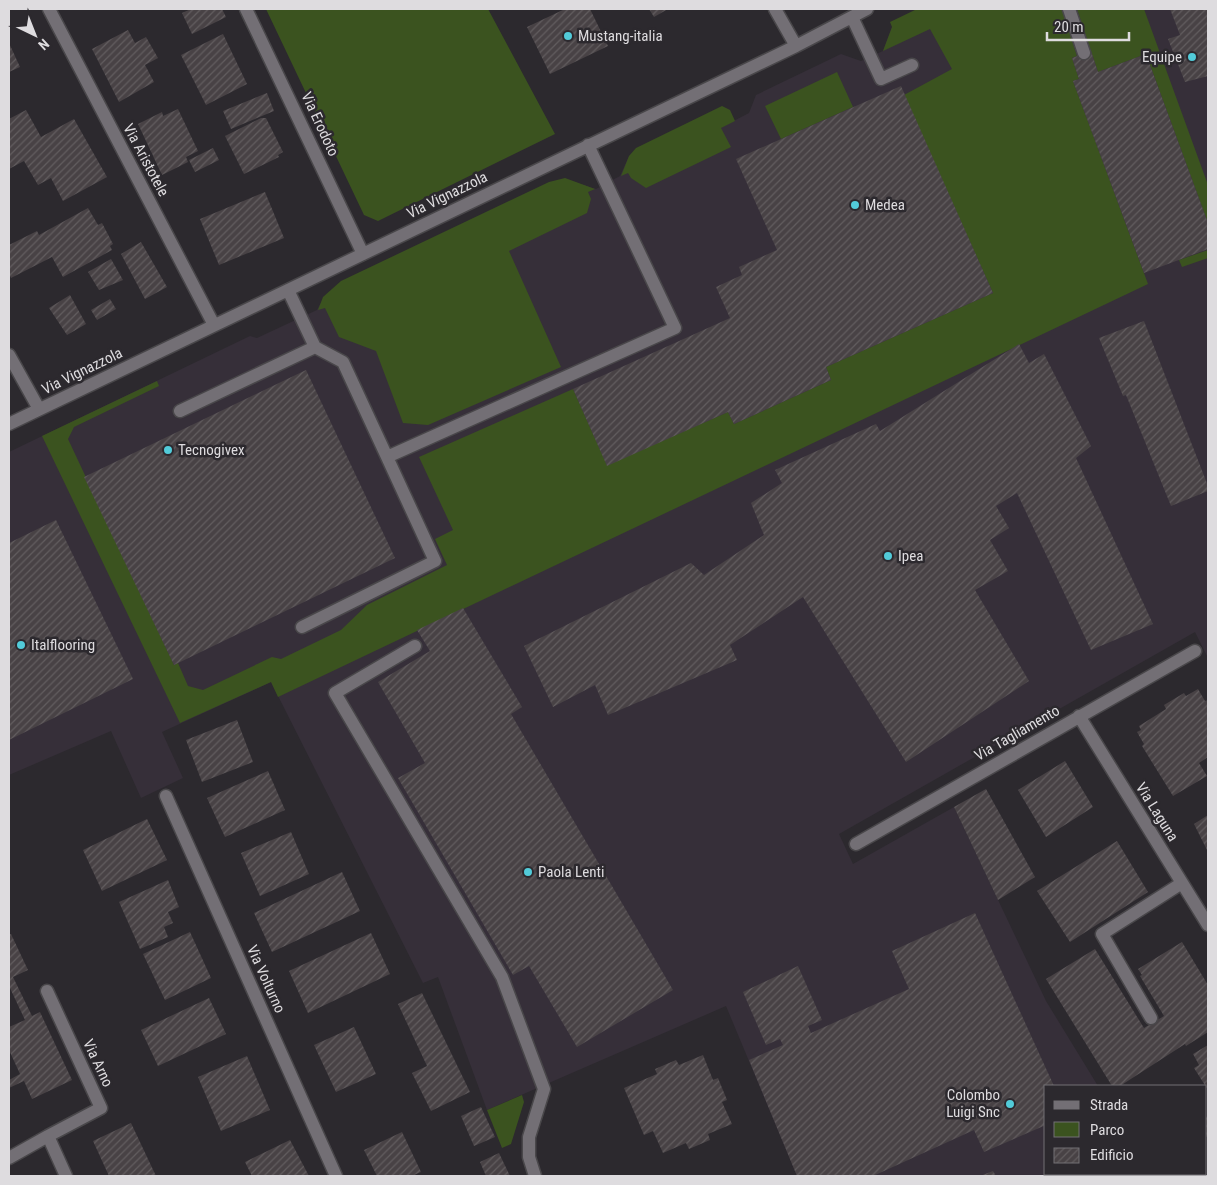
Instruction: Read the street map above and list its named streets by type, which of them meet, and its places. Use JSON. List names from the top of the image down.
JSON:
{
  "streets": {
    "street": [
      "Via Erodoto",
      "Via Aristotele",
      "Via Vignazzola",
      "Via Tagliamento",
      "Via Laguna",
      "Via Volturno",
      "Via Arno"
    ]
  },
  "crossings": [
    ["Via Erodoto", "Via Vignazzola"],
    ["Via Aristotele", "Via Vignazzola"],
    ["Via Tagliamento", "Via Laguna"]
  ],
  "places": [
    "Mustang-italia",
    "Equipe",
    "Medea",
    "Tecnogivex",
    "Ipea",
    "Italflooring",
    "Paola Lenti",
    "Colombo Luigi Snc"
  ],
  "legend": ["Strada", "Parco", "Edificio"],
  "scale_bar": "20 m",
  "north": "bottom right"
}
